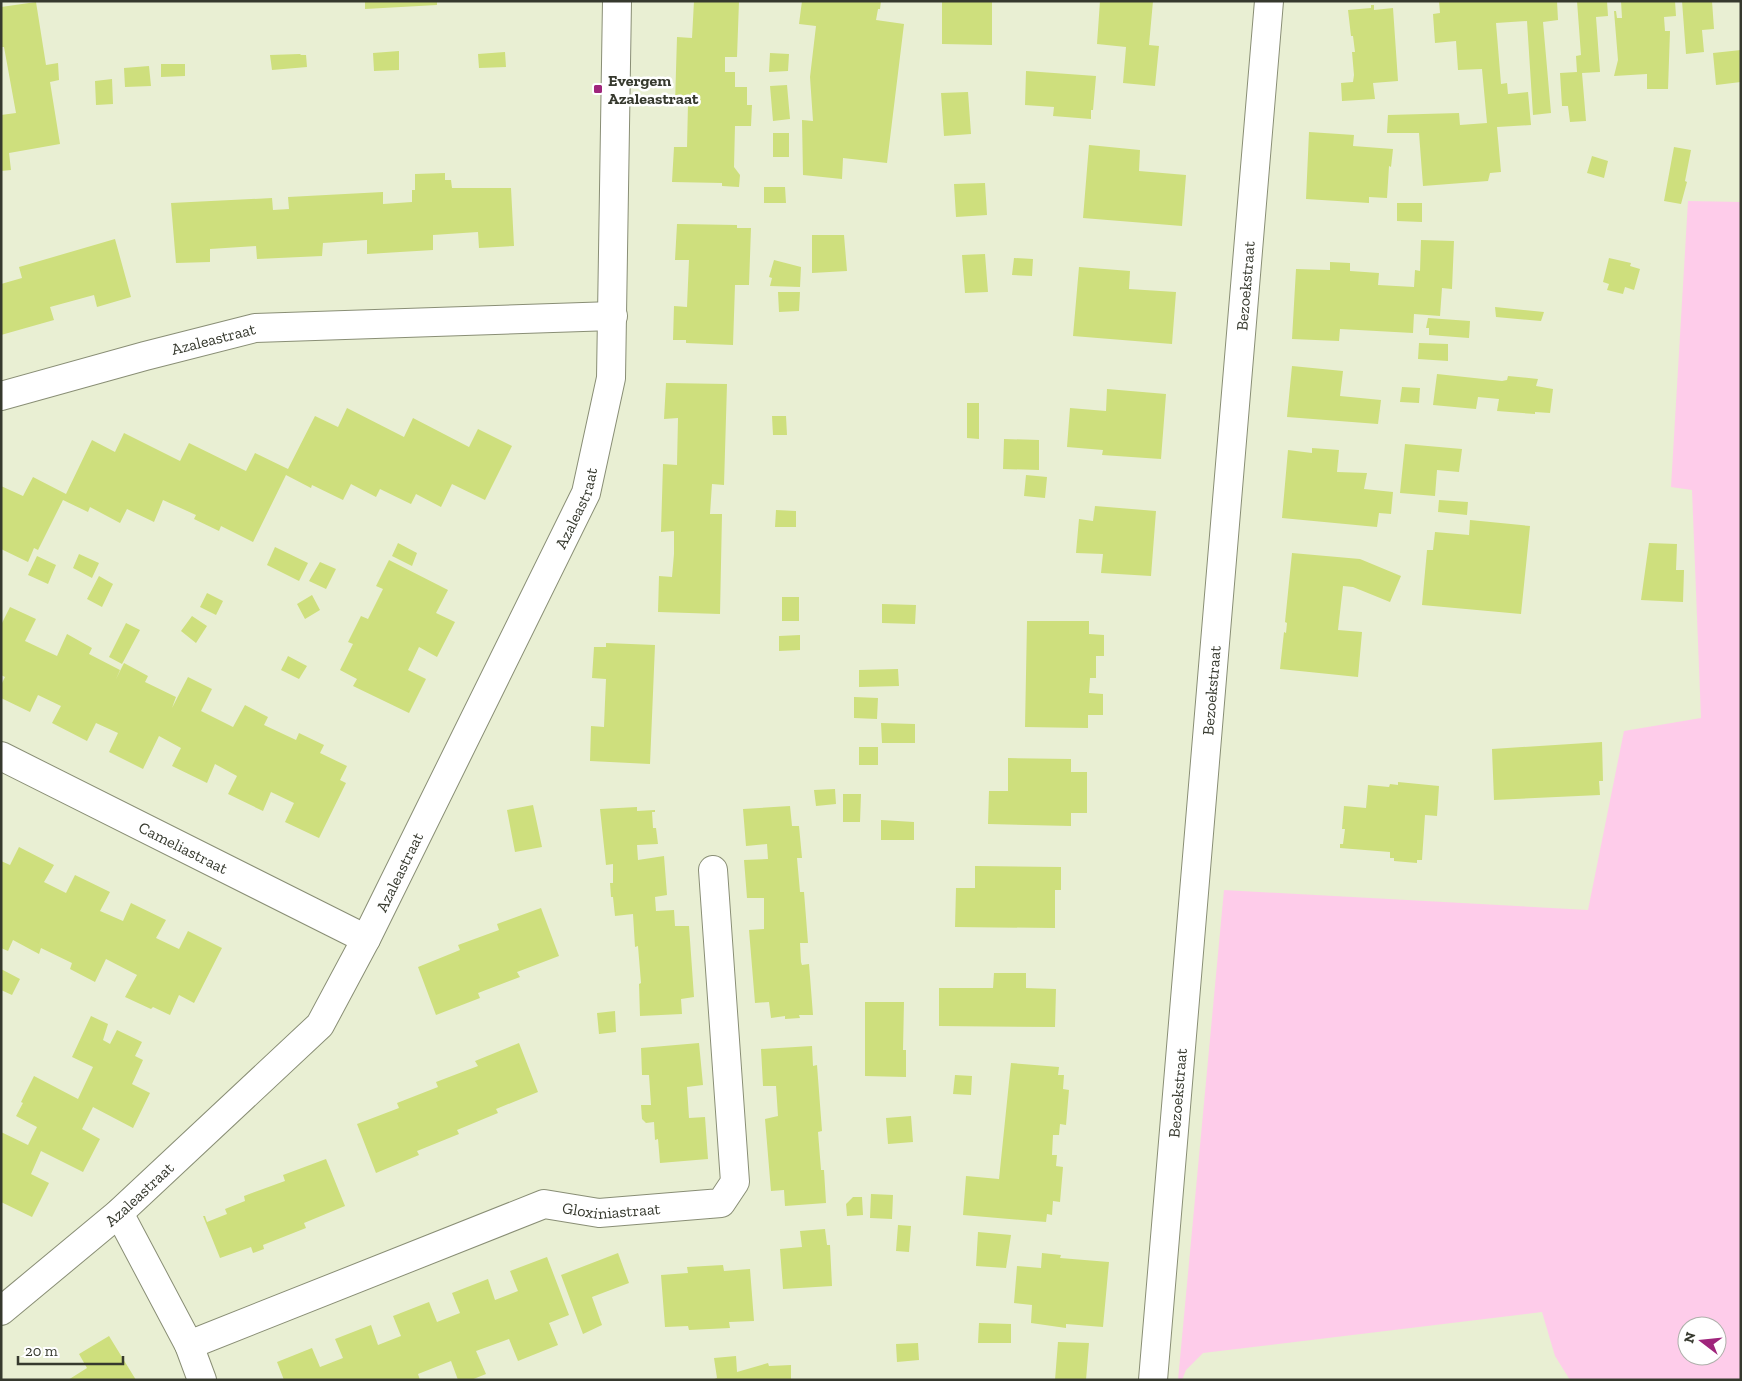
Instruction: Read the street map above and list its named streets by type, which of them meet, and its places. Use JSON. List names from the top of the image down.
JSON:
{
  "streets": {
    "street": [
      "Bezoekstraat",
      "Azaleastraat",
      "Cameliastraat",
      "Gloxiniastraat"
    ]
  },
  "crossings": [
    ["Azaleastraat", "Cameliastraat"]
  ],
  "places": {
    "transit": ["Evergem Azaleastraat"]
  },
  "scale_bar": "20 m",
  "north": "left"
}
